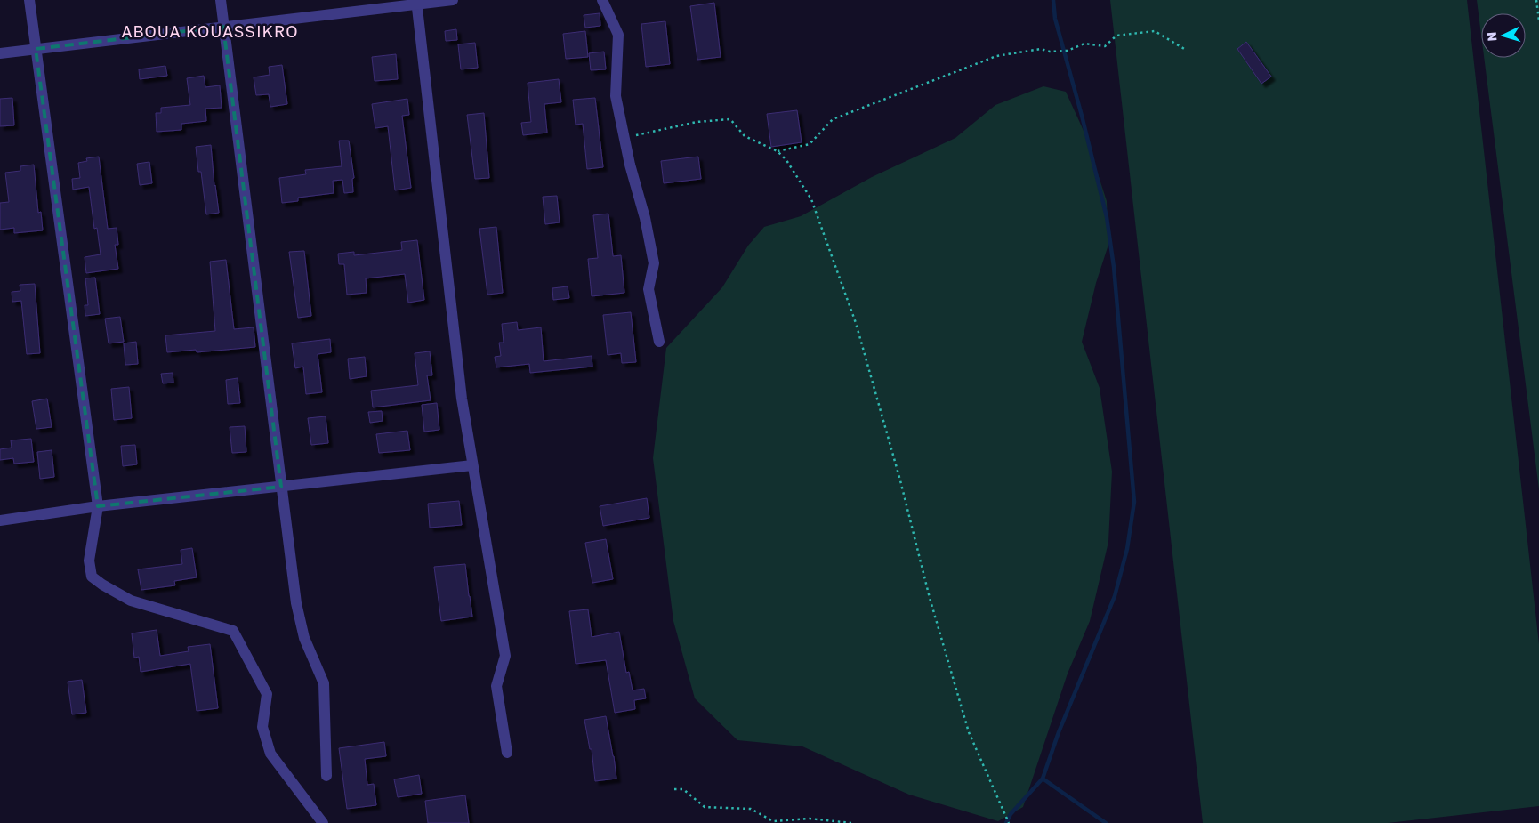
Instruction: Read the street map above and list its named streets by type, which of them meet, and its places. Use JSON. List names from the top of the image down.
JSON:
{
  "districts": ["ABOUA KOUASSIKRO"],
  "north": "left"
}
